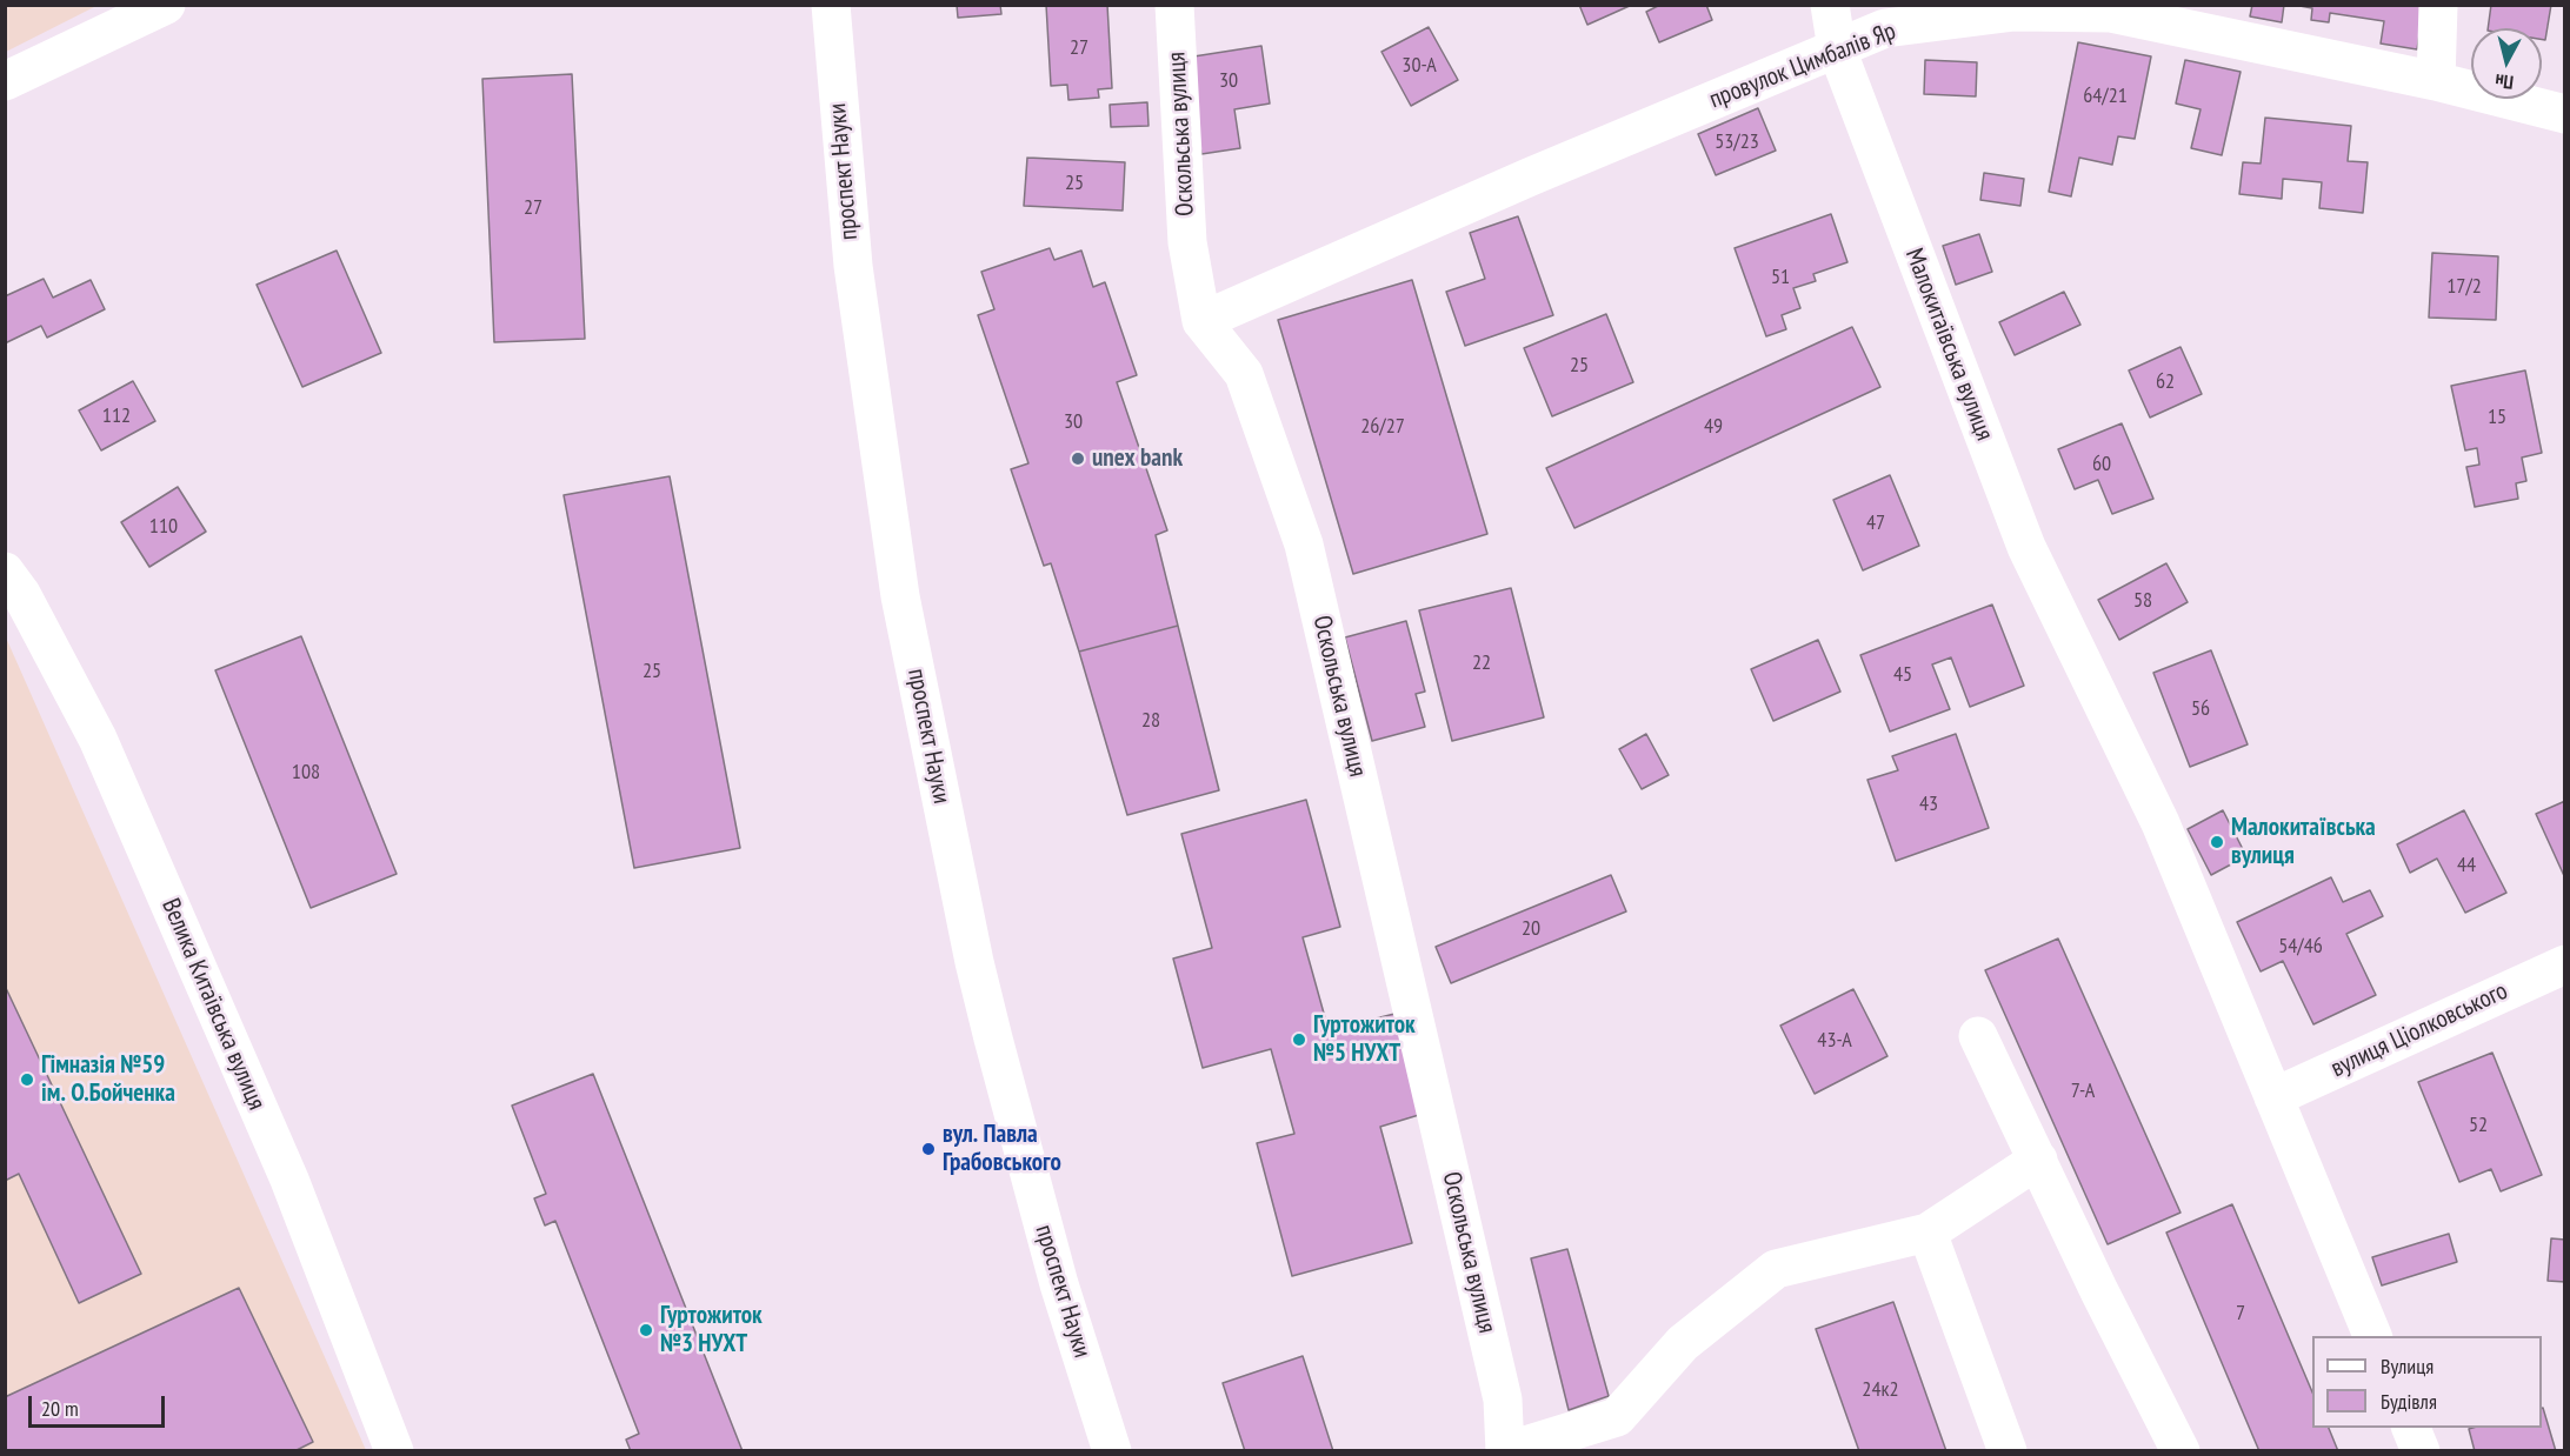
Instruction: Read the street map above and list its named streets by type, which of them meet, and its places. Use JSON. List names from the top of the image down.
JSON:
{
  "streets": {
    "street": [
      "провулок Цимбалів Яр",
      "Оскольська вулиця",
      "проспект Науки",
      "Малокитаївська вулиця",
      "Велика Китаївська вулиця",
      "вулиця Ціолковського"
    ]
  },
  "crossings": [
    ["провулок Цимбалів Яр", "Оскольська вулиця"],
    ["провулок Цимбалів Яр", "Малокитаївська вулиця"],
    ["Малокитаївська вулиця", "вулиця Ціолковського"]
  ],
  "places": [
    "unex bank",
    "Малокитаївська вулиця",
    "Гуртожиток №5 НУХТ",
    "Гімназія №59 ім. О.Бойченка",
    "вул. Павла Грабовського",
    "Гуртожиток №3 НУХТ"
  ],
  "house_numbers": [
    "27",
    "30-А",
    "30",
    "64/21",
    "53/23",
    "25",
    "27",
    "51",
    "17/2",
    "25",
    "62",
    "112",
    "15",
    "30",
    "26/27",
    "49",
    "60",
    "47",
    "110",
    "58",
    "22",
    "25",
    "45",
    "56",
    "28",
    "108",
    "43",
    "44",
    "20",
    "54/46",
    "43-А",
    "7-А",
    "52",
    "7",
    "24к2"
  ],
  "legend": ["Вулиця", "Будівля"],
  "scale_bar": "20 m",
  "north": "bottom"
}
